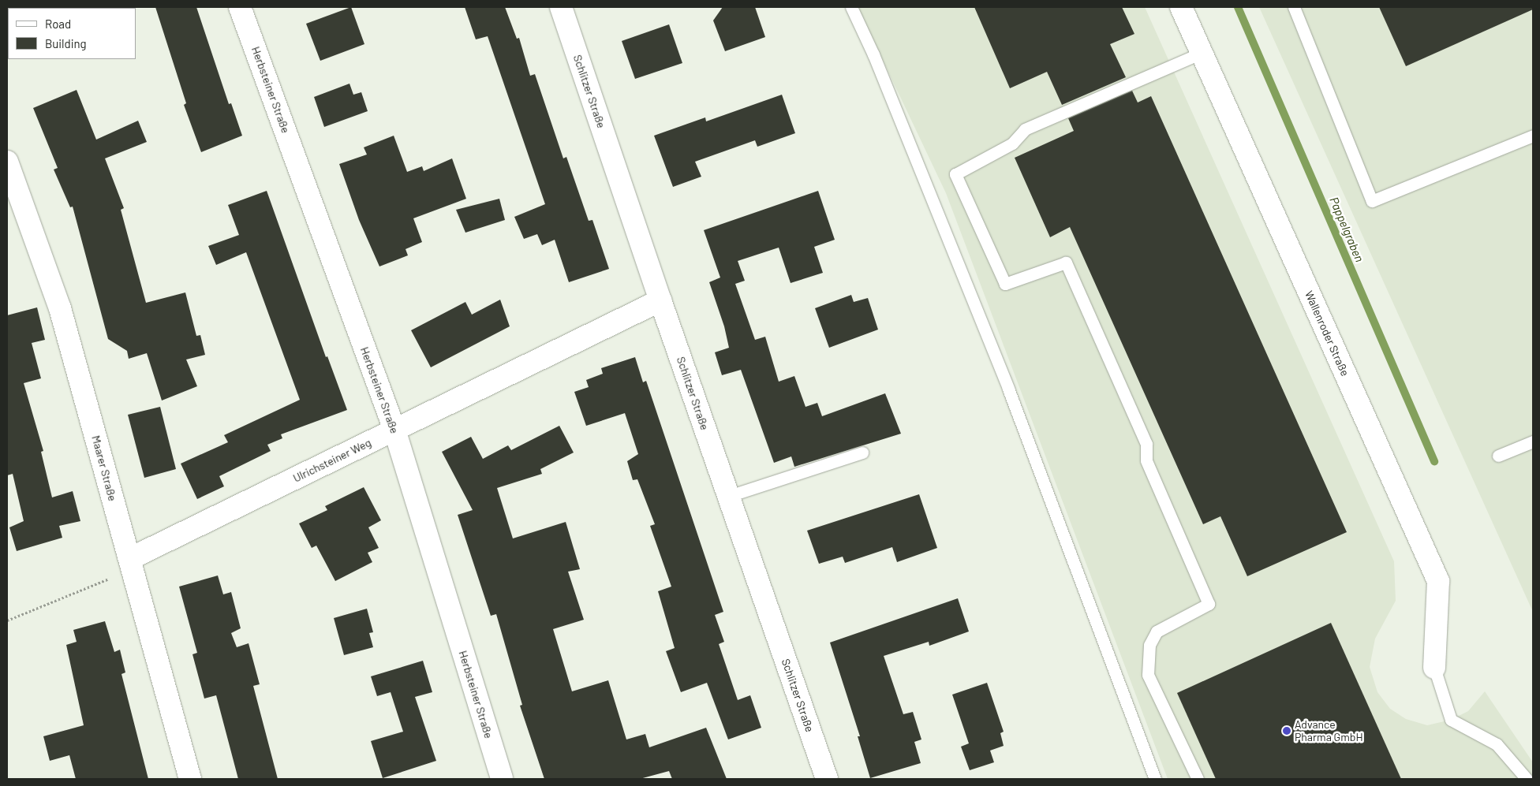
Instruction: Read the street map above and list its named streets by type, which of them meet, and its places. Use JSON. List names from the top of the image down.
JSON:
{
  "streets": {
    "street": [
      "Herbsteiner Straße",
      "Schlitzer Straße",
      "Wallenroder Straße",
      "Ulrichsteiner Weg",
      "Maarer Straße"
    ]
  },
  "crossings": [
    ["Herbsteiner Straße", "Ulrichsteiner Weg"],
    ["Schlitzer Straße", "Ulrichsteiner Weg"],
    ["Ulrichsteiner Weg", "Maarer Straße"]
  ],
  "water": ["Pappelgraben"],
  "places": ["Advance Pharma GmbH"],
  "legend": ["Road", "Building"]
}
